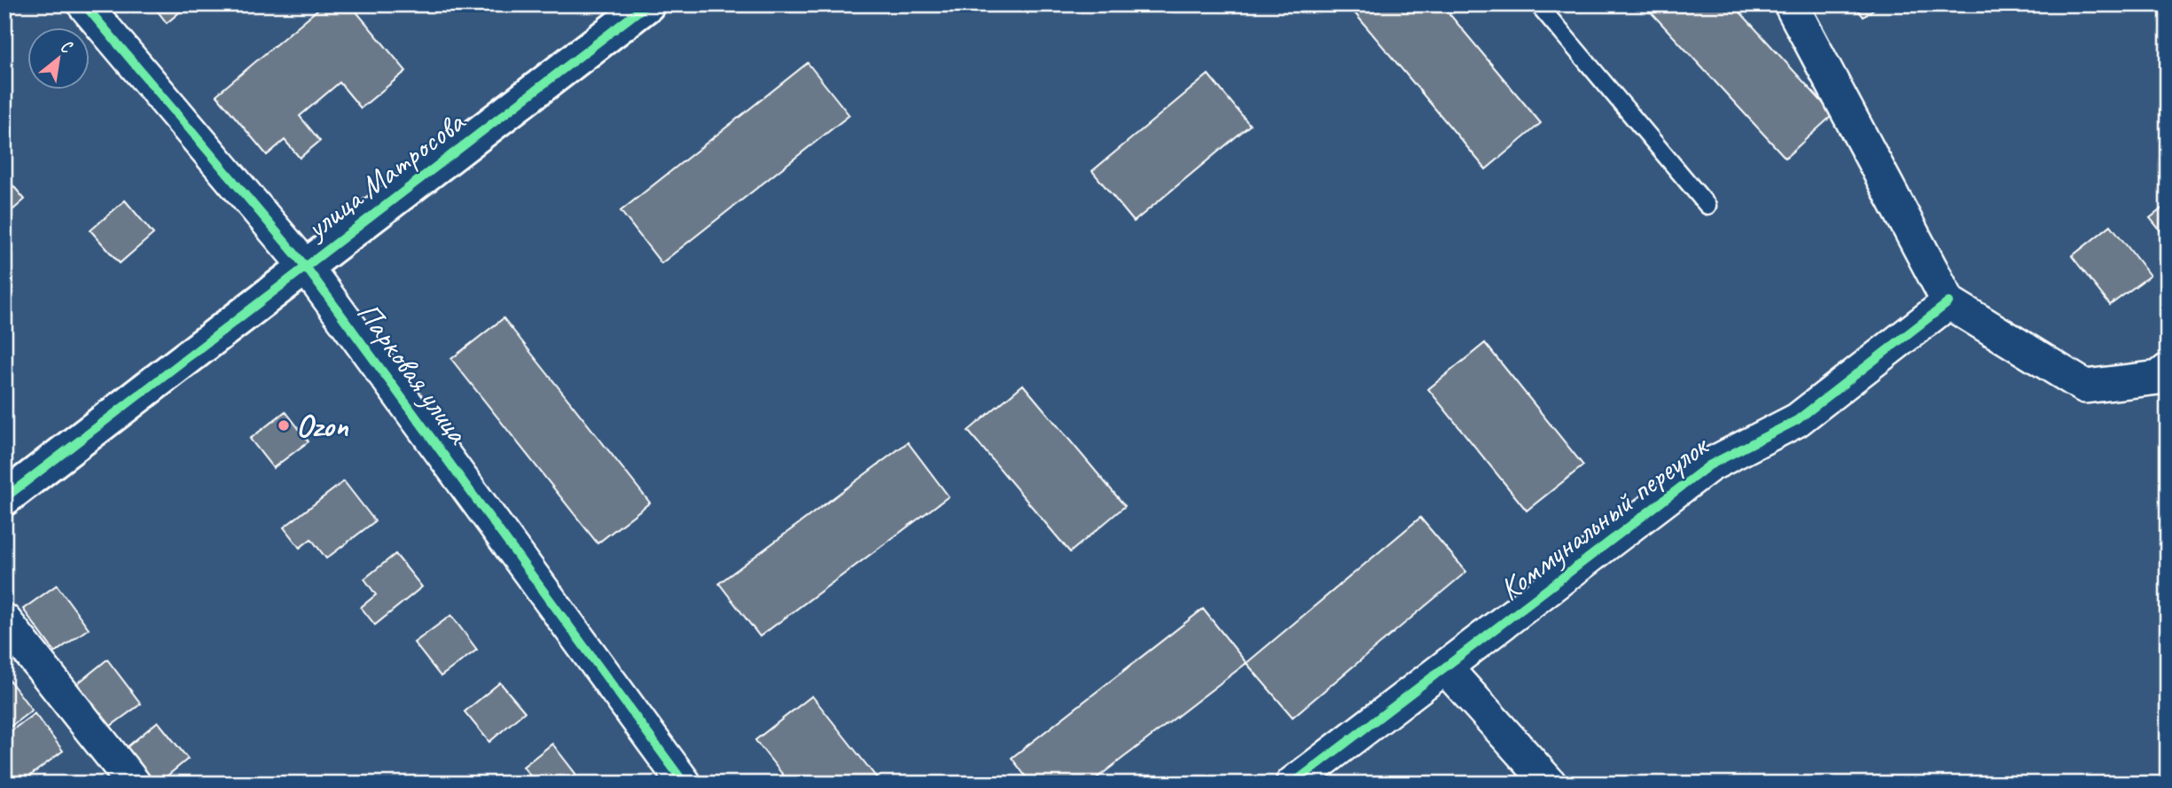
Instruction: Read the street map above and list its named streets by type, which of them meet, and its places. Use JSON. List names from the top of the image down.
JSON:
{
  "streets": {
    "street": ["улица Матросова", "Парковая улица", "Коммунальный переулок"]
  },
  "crossings": [
    ["улица Матросова", "Парковая улица"]
  ],
  "places": ["Ozon"],
  "north": "top right"
}
